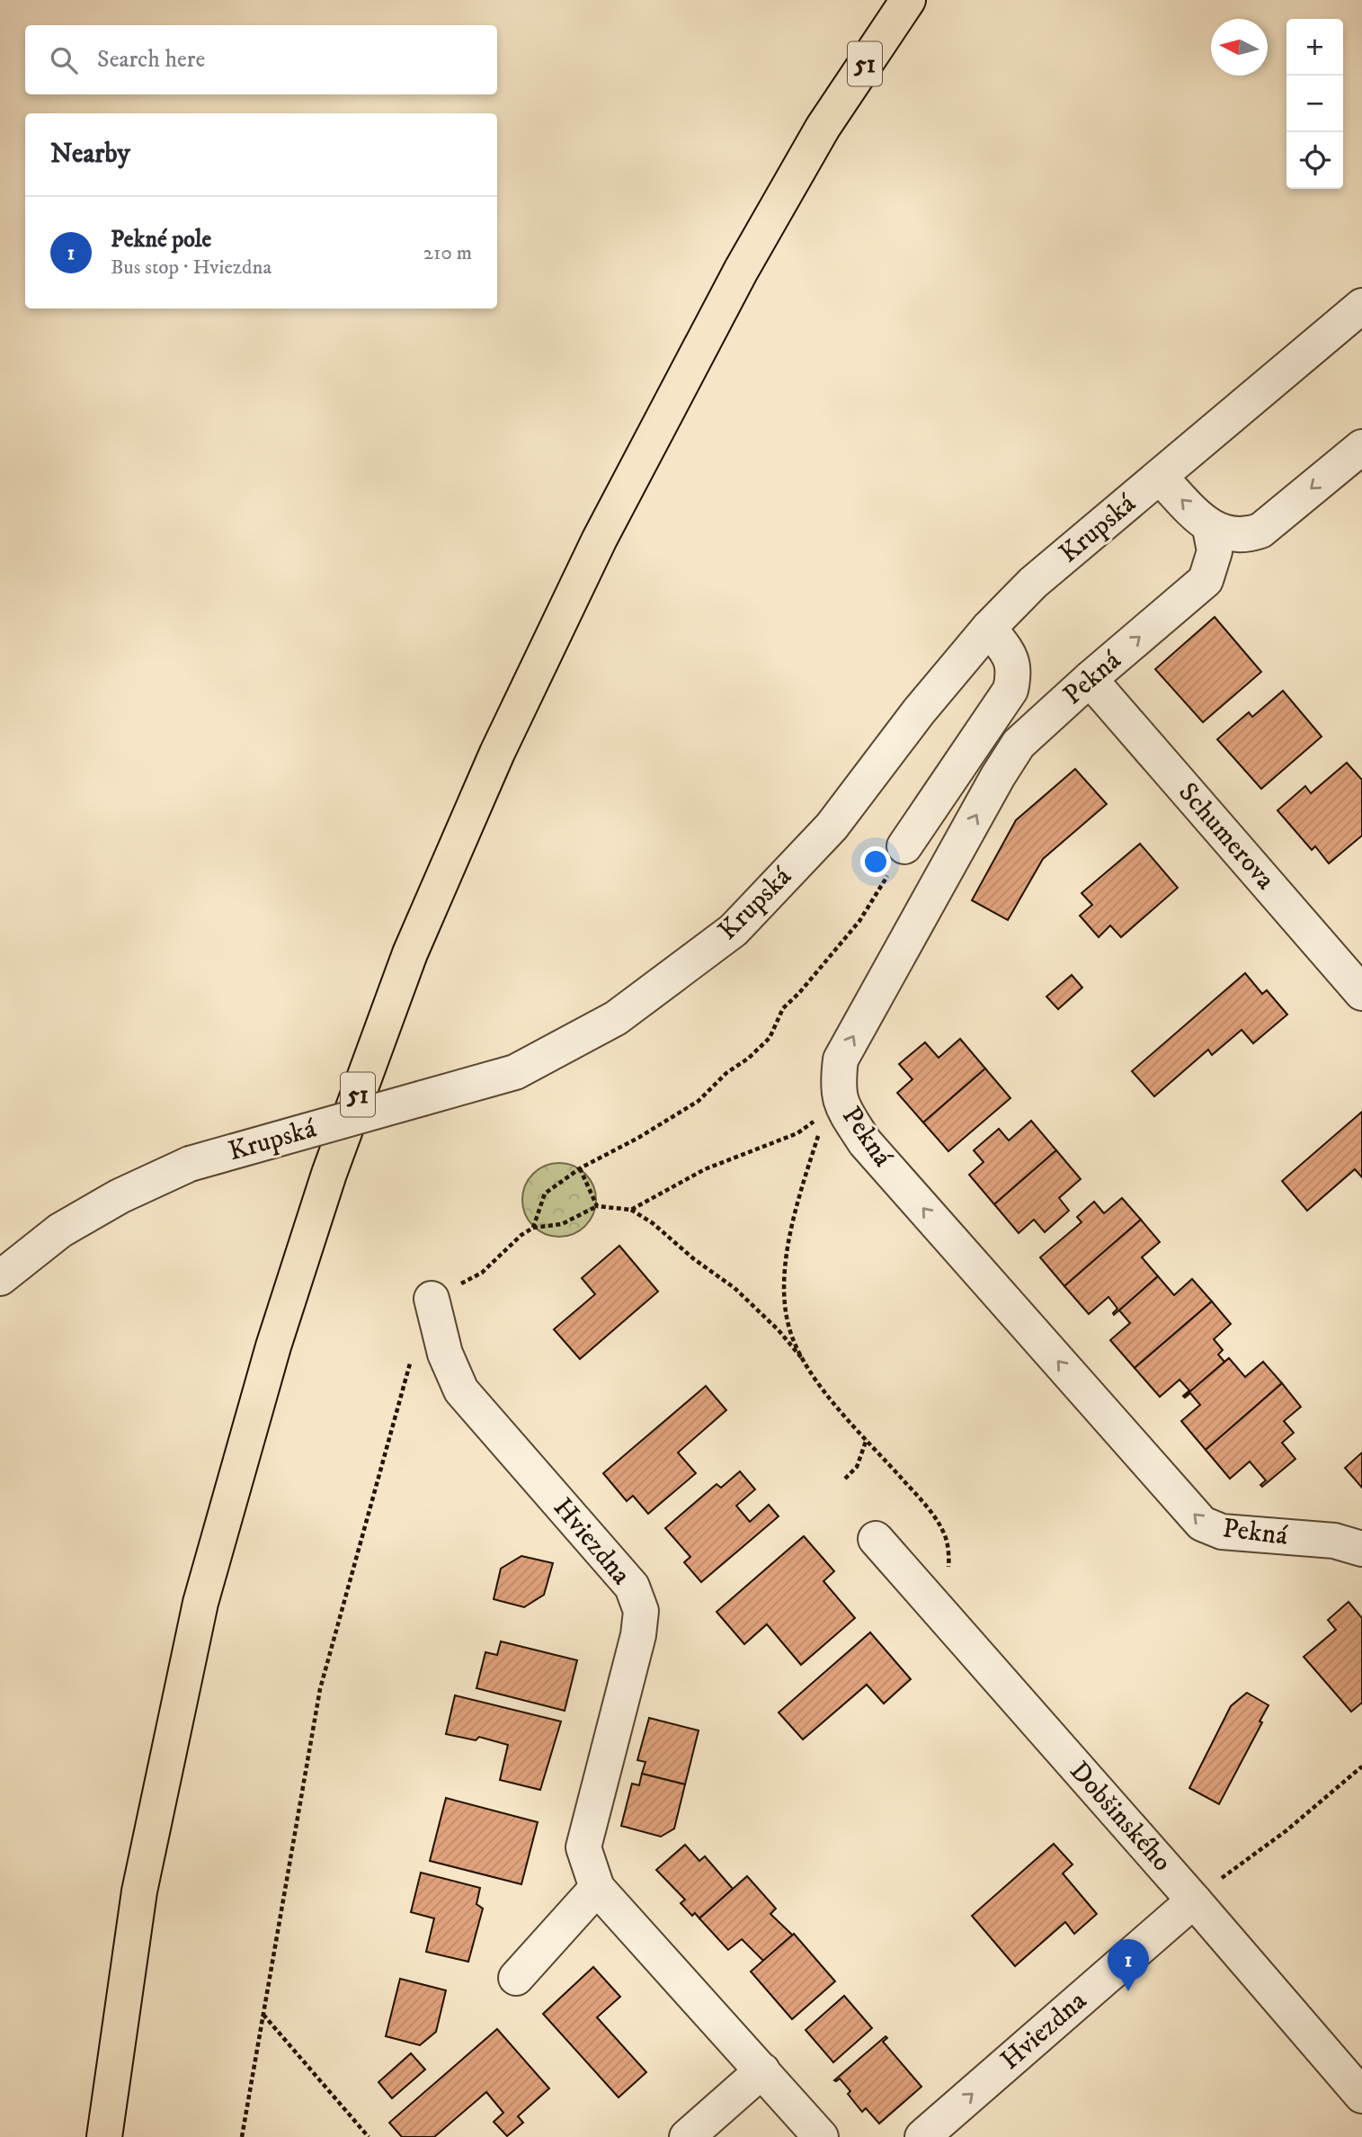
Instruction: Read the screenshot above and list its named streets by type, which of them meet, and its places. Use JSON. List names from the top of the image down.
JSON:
{
  "streets": {
    "main road": ["51"],
    "street": [
      "Krupská",
      "Pekná",
      "Schumerova",
      "Hviezdna",
      "Dobšinského"
    ]
  },
  "crossings": [
    ["Pekná", "Schumerova"],
    ["Hviezdna", "Dobšinského"]
  ],
  "north": "left",
  "page": {
    "map_buttons": ["+", "−"],
    "search": "Search here",
    "heading": "Nearby",
    "list": [
      {
        "mark": "1",
        "name": "Pekné pole",
        "note": "Bus stop · Hviezdna",
        "value": "210 m"
      }
    ],
    "pins": "1"
  }
}
